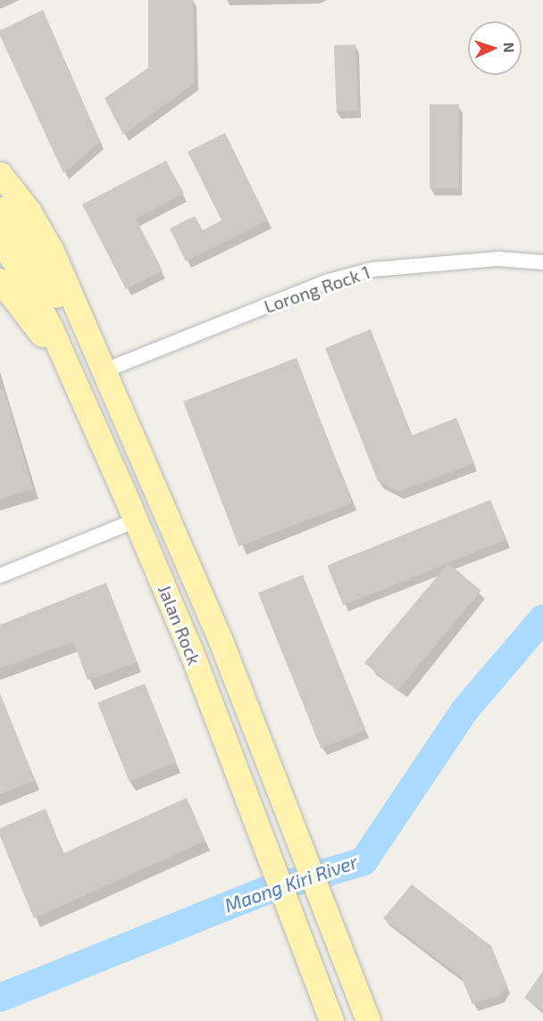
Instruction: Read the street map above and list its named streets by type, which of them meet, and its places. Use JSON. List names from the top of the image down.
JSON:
{
  "streets": {
    "main road": ["Jalan Rock"],
    "street": ["Lorong Rock 1"]
  },
  "crossings": [
    ["Lorong Rock 1", "Jalan Rock"]
  ],
  "water": ["Maong Kiri River"],
  "north": "right"
}
